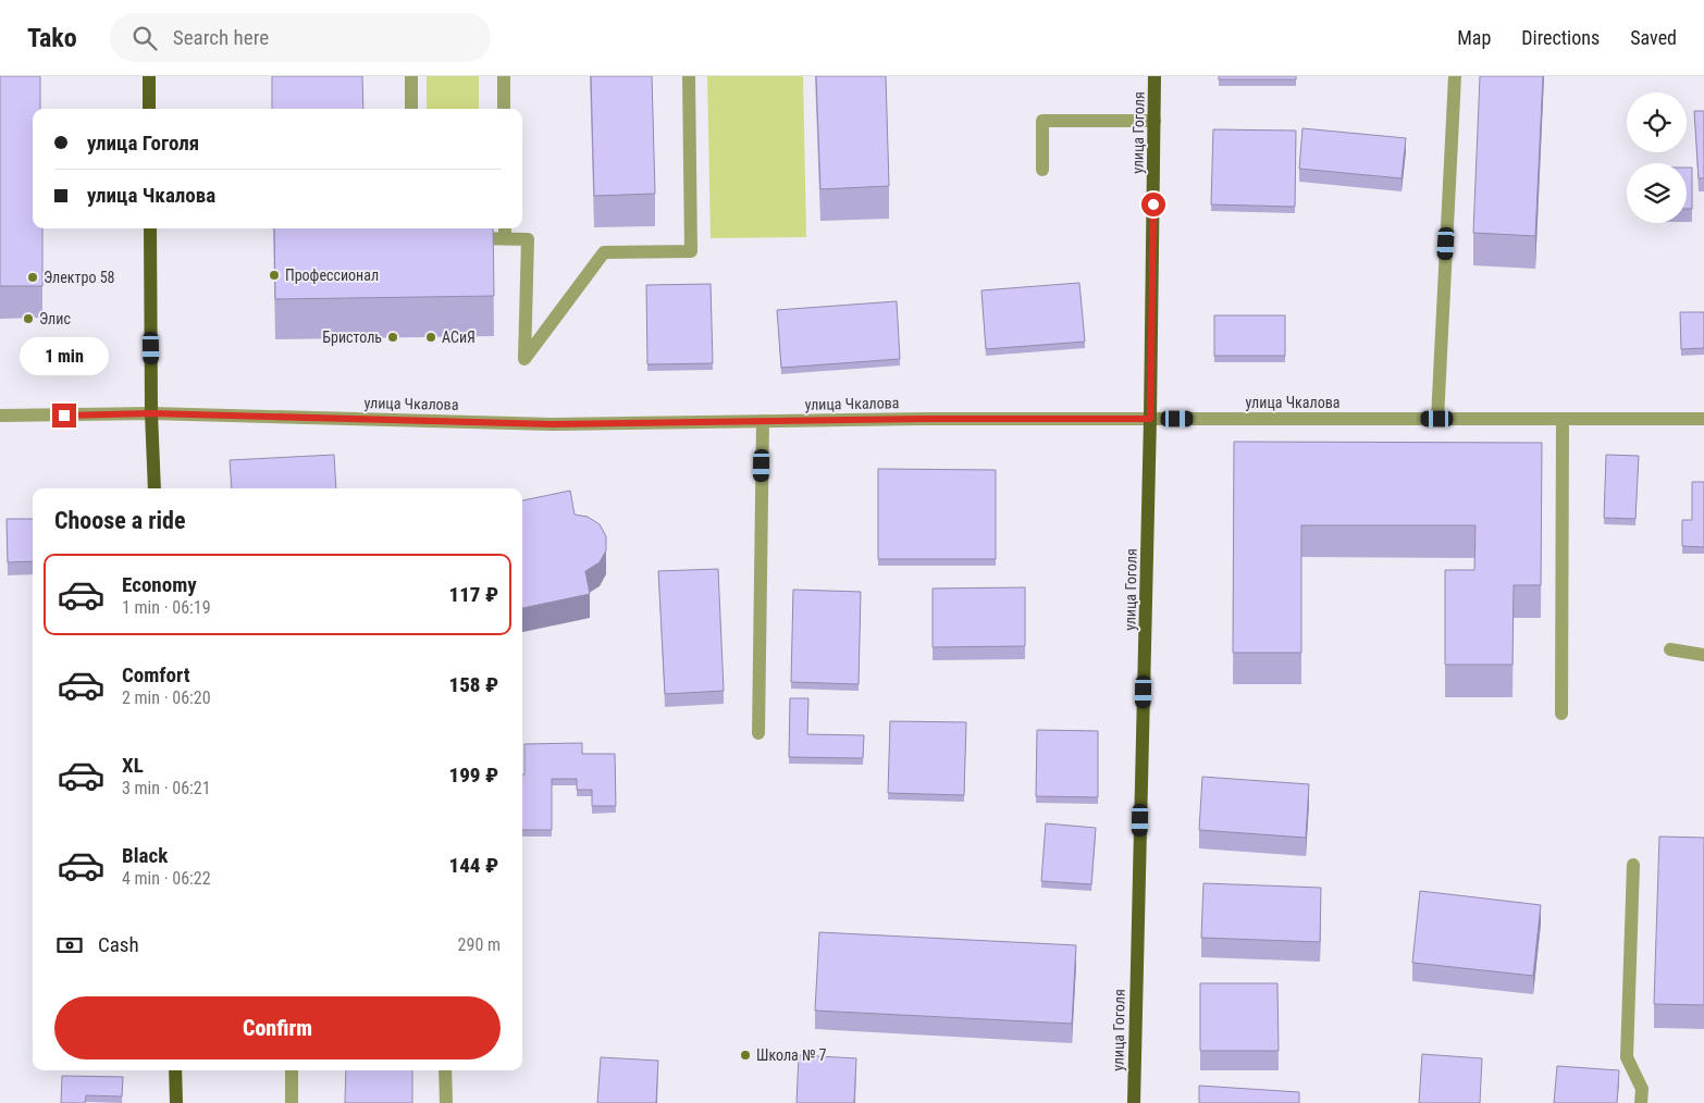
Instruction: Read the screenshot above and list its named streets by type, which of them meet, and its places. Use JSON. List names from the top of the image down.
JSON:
{
  "streets": {
    "main road": ["улица Гоголя"],
    "street": ["улица Чкалова"]
  },
  "crossings": [
    ["улица Гоголя", "улица Чкалова"]
  ],
  "places": [
    "Профессионал",
    "Электро 58",
    "Элис",
    "Бристоль",
    "АСиЯ",
    "Школа № 7"
  ],
  "page": {
    "header": "Tako",
    "search": "Search here",
    "nav": ["Map", "Directions", "Saved"],
    "banner": ["улица Гоголя", "улица Чкалова"],
    "bubble": "1 min",
    "heading": "Choose a ride",
    "list": [
      {
        "name": "Economy",
        "note": "1 min · 06:19",
        "value": "117 ₽"
      },
      {
        "name": "Comfort",
        "note": "2 min · 06:20",
        "value": "158 ₽"
      },
      {
        "name": "XL",
        "note": "3 min · 06:21",
        "value": "199 ₽"
      },
      {
        "name": "Black",
        "note": "4 min · 06:22",
        "value": "144 ₽"
      }
    ],
    "pay": ["Cash", "290 m"],
    "buttons": "Confirm"
  }
}
